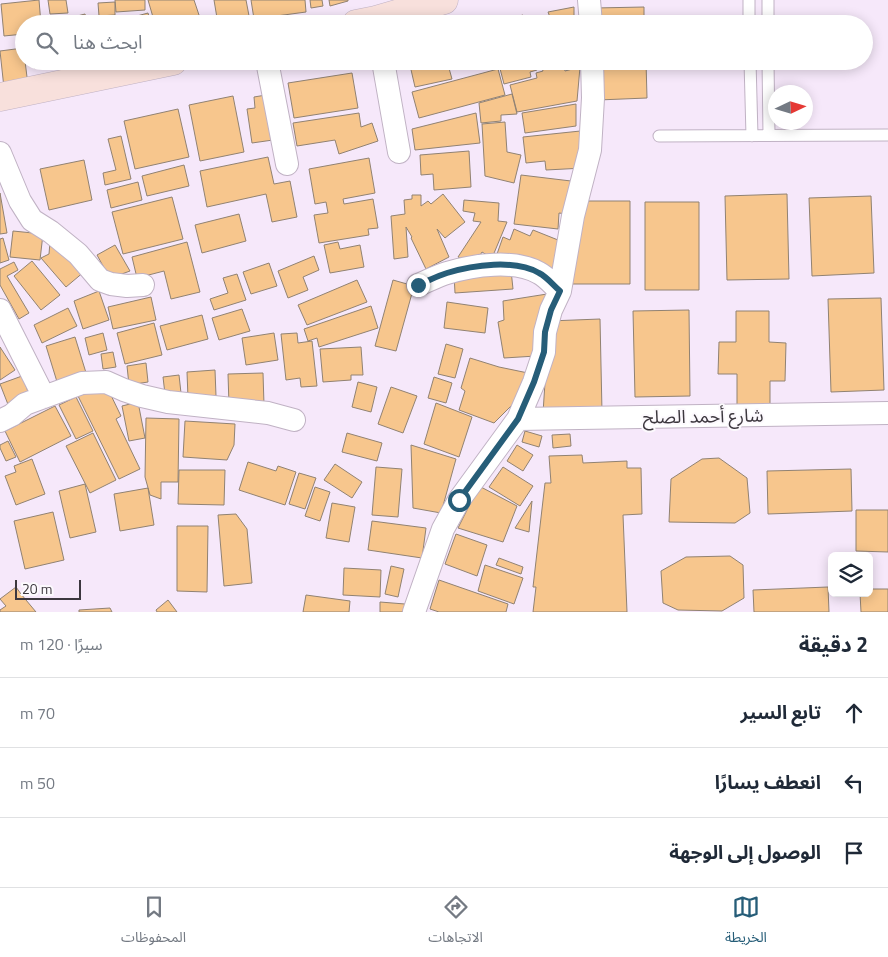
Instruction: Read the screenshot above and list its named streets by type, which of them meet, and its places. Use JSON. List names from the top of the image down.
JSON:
{
  "streets": {
    "street": ["شارع أحمد الصلح"]
  },
  "scale_bar": "20 m",
  "north": "right",
  "page": {
    "search": "ابحث هنا",
    "scale": "20 m",
    "heading": ["2 دقيقة", "سيرًا · 120 m"],
    "list": [
      ["تابع السير", "70 m"],
      ["انعطف يسارًا", "50 m"],
      "الوصول إلى الوجهة"
    ],
    "nav": ["الخريطة", "الاتجاهات", "المحفوظات"]
  }
}
